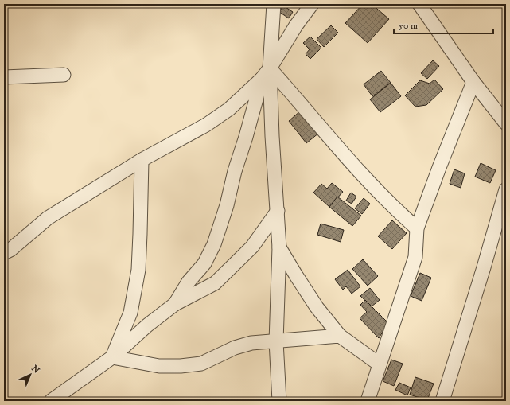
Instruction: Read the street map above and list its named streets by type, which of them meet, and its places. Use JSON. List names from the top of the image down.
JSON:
{
  "scale_bar": "50 m",
  "north": "top right"
}
